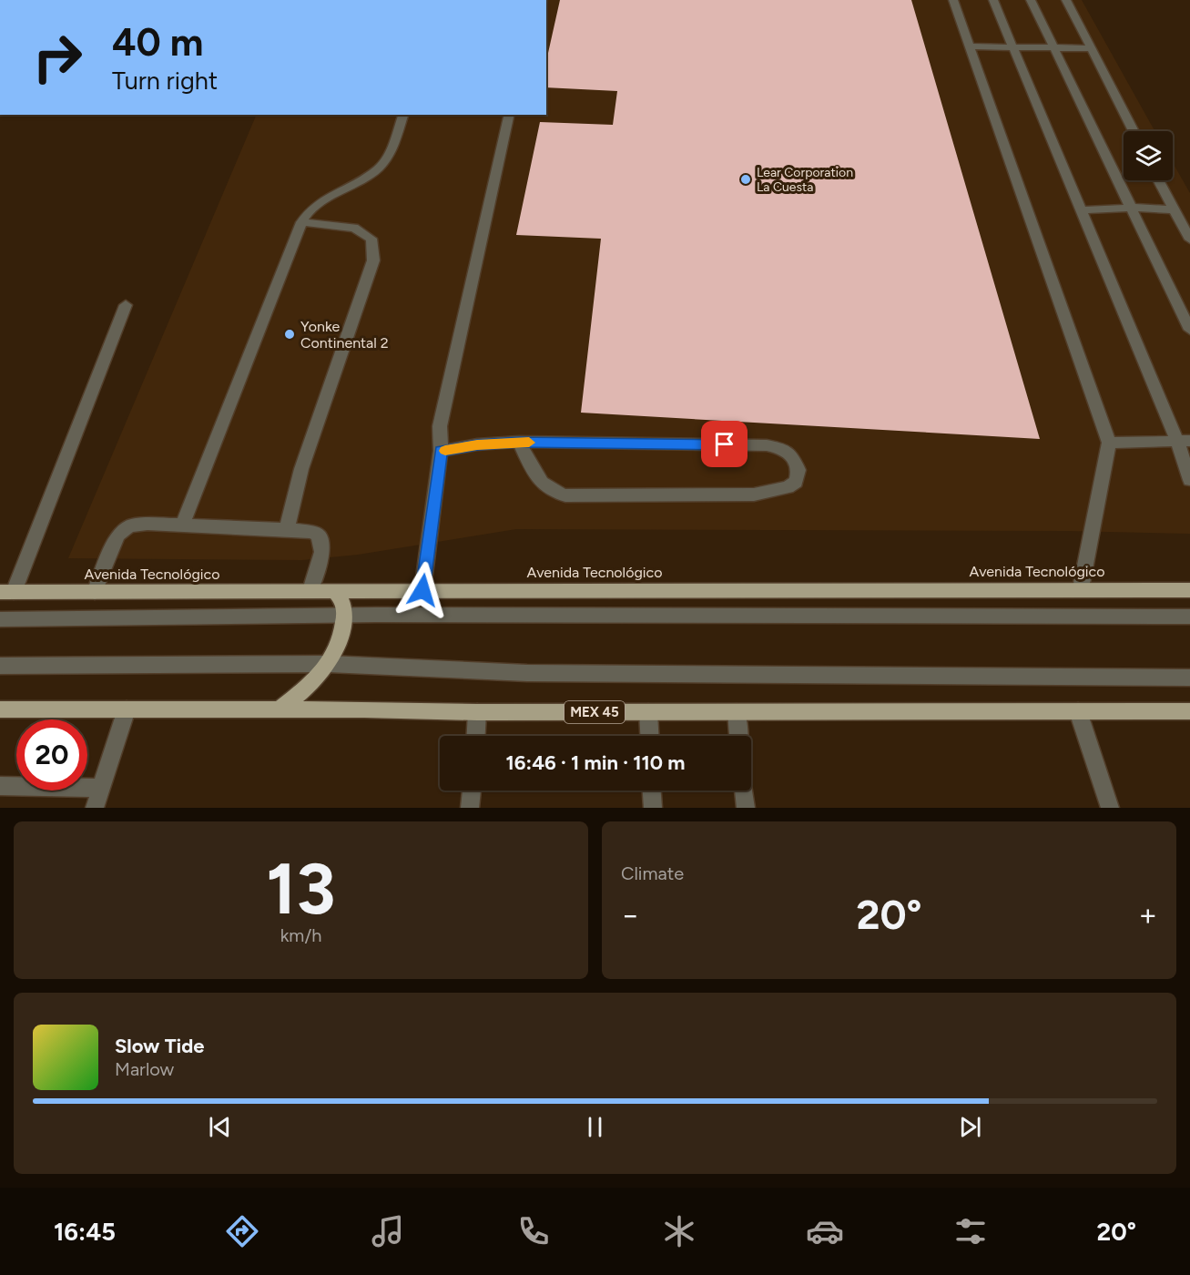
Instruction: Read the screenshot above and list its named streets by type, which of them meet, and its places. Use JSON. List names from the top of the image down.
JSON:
{
  "streets": {
    "main road": ["Avenida Tecnológico", "MEX 45"]
  },
  "places": ["Lear Corporation La Cuesta", "Yonke Continental 2"],
  "page": {
    "turn": ["40 m", "Turn right"],
    "limit": "20",
    "trip": "16:46 · 1 min · 110 m",
    "tile": [
      ["13", "km/h"],
      "Climate"
    ],
    "heat": ["−", "20°", "+"],
    "song": ["Slow Tide", "Marlow"],
    "tabs": ["16:45", "20°"]
  }
}
